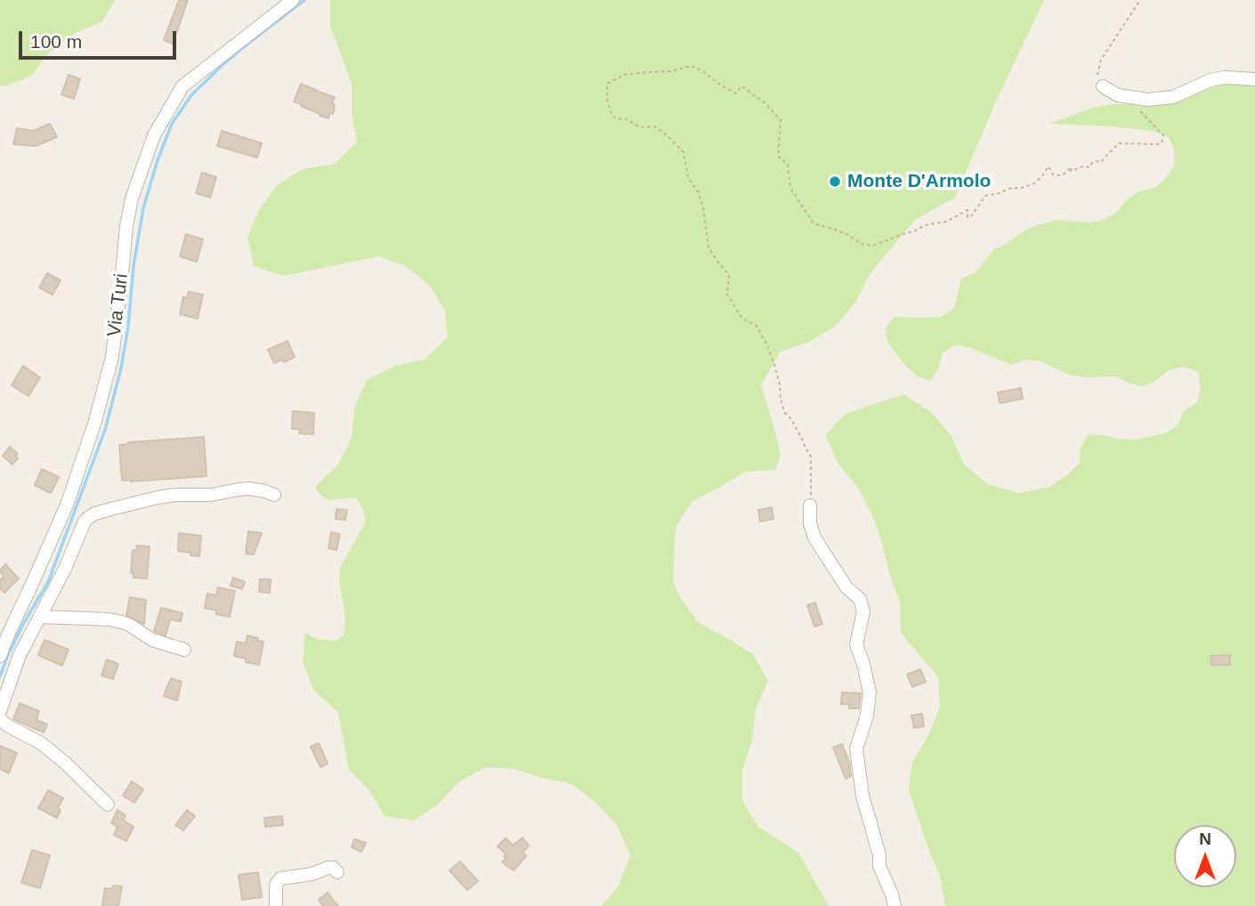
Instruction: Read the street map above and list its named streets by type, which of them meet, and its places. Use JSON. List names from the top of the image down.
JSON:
{
  "streets": {
    "street": ["Via Turi"]
  },
  "places": ["Monte D'Armolo"],
  "scale_bar": "100 m",
  "north": "top"
}
